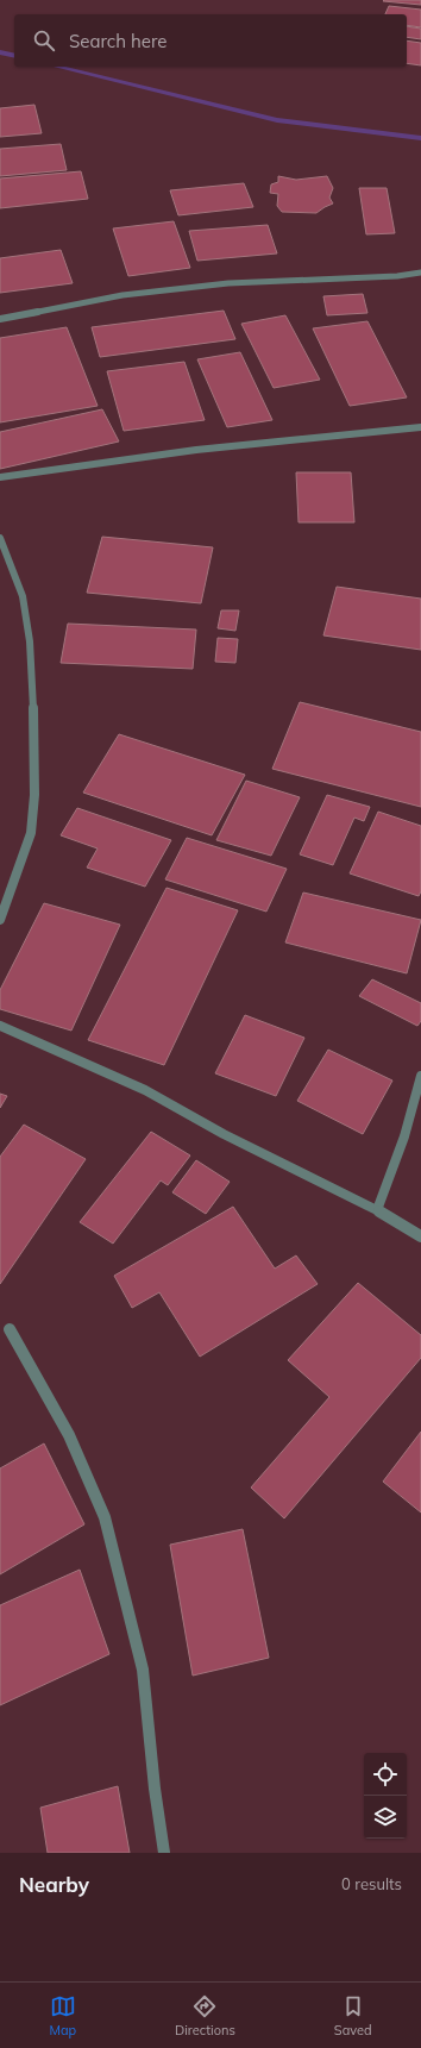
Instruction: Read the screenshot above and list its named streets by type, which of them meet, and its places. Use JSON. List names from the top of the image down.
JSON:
{
  "page": {
    "search": "Search here",
    "heading": ["Nearby", "0 results"],
    "nav": ["Map", "Directions", "Saved"]
  }
}
